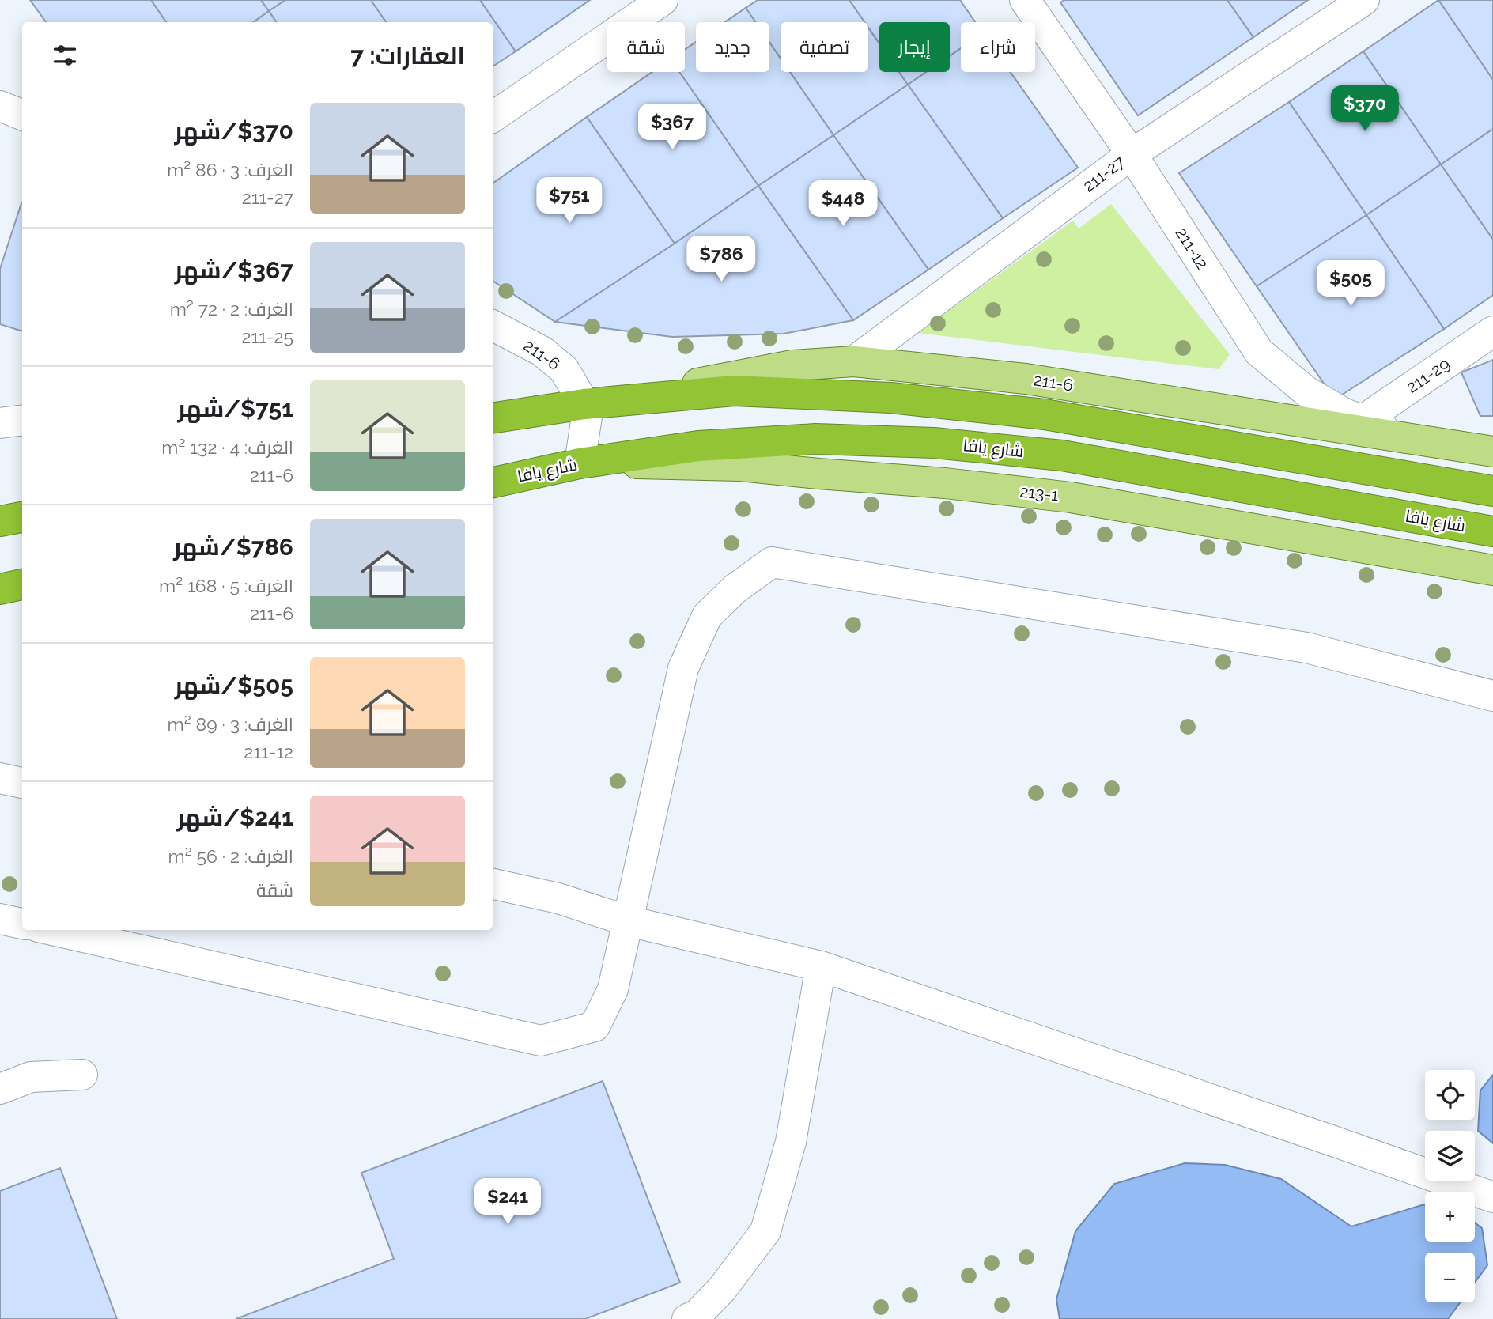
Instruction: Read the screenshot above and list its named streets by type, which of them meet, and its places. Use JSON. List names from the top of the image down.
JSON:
{
  "streets": {
    "highway": ["شارع يافا"],
    "main road": ["211-6", "213-1"],
    "street": ["211-27", "211-12", "211-29"]
  },
  "crossings": [
    ["211-27", "211-12"],
    ["211-27", "211-6"],
    ["211-12", "211-6"],
    ["211-12", "211-29"],
    ["شارع يافا", "213-1"]
  ],
  "page": {
    "chip": [
      "شراء",
      "إيجار",
      "تصفية",
      "جديد",
      "شقة"
    ],
    "heading": "العقارات: 7",
    "price": [
      "$370",
      "$367",
      "$751",
      "$448",
      "$786",
      "$505",
      "$241"
    ],
    "list": [
      {
        "name": "$370/شهر",
        "note": "الغرف: 3 · 86 m² · 211-27"
      },
      {
        "name": "$367/شهر",
        "note": "الغرف: 2 · 72 m² · 211-25"
      },
      {
        "name": "$751/شهر",
        "note": "الغرف: 4 · 132 m² · 211-6"
      },
      {
        "name": "$786/شهر",
        "note": "الغرف: 5 · 168 m² · 211-6"
      },
      {
        "name": "$505/شهر",
        "note": "الغرف: 3 · 89 m² · 211-12"
      },
      {
        "name": "$241/شهر",
        "note": "الغرف: 2 · 56 m² · شقة"
      }
    ],
    "map_buttons": ["+", "−"]
  }
}
